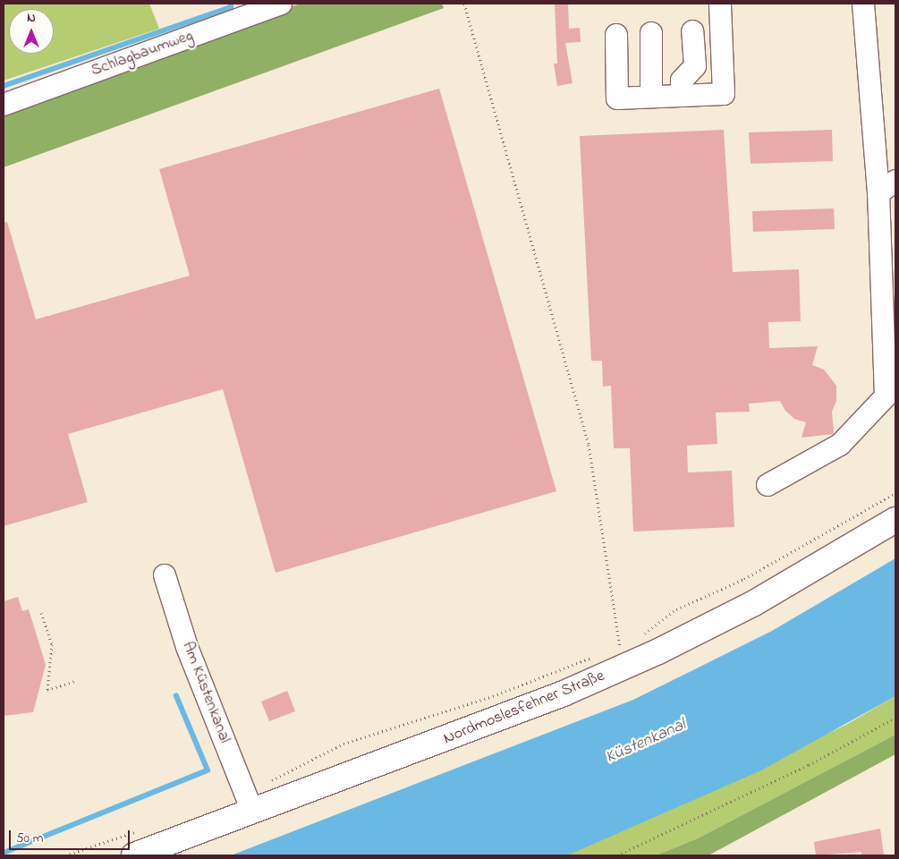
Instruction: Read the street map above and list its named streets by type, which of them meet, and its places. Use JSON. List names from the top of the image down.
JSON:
{
  "streets": {
    "main road": ["Nordmoslesfehner Straße"],
    "street": ["Schlagbaumweg", "Am Küstenkanal"]
  },
  "crossings": [
    ["Am Küstenkanal", "Nordmoslesfehner Straße"]
  ],
  "water": ["Küstenkanal"],
  "scale_bar": "50 m",
  "north": "top"
}
